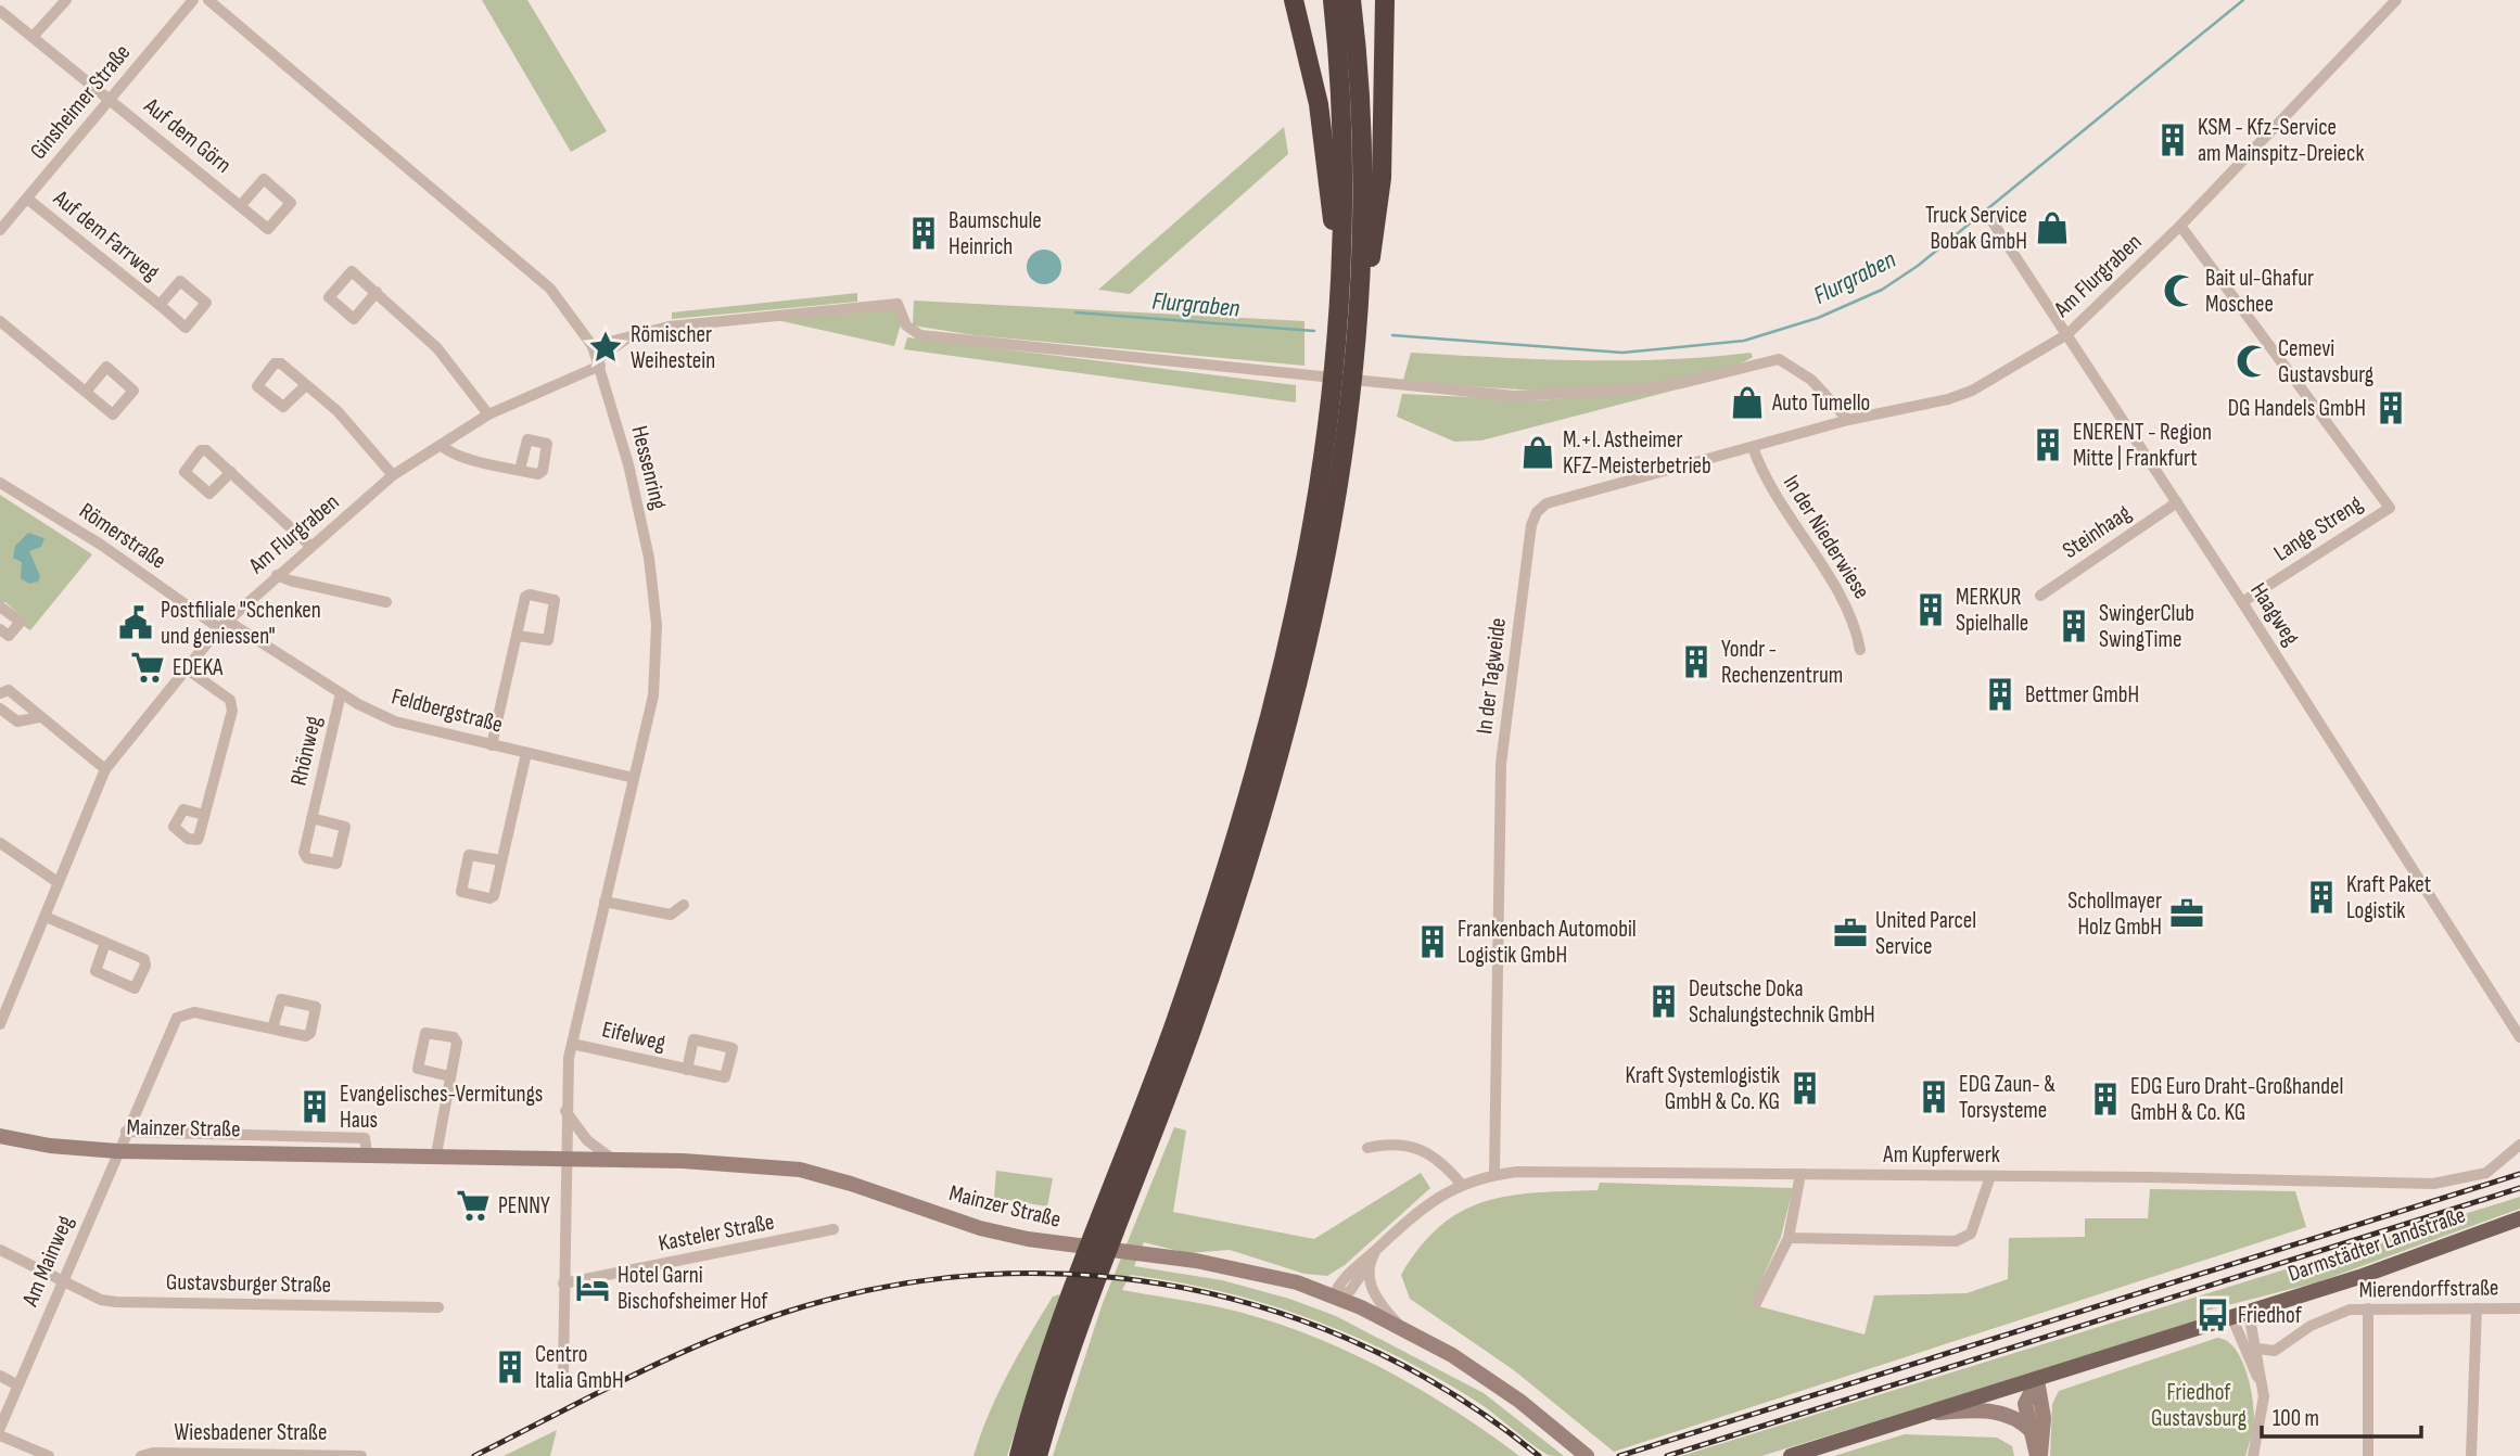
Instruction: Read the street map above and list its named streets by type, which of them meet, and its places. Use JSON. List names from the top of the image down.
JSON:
{
  "streets": {
    "main road": ["Mainzer Straße", "Darmstädter Landstraße"],
    "street": [
      "Ginsheimer Straße",
      "Auf dem Görn",
      "Auf dem Farrweg",
      "Am Flurgraben",
      "Hessenring",
      "Lange Streng",
      "Steinhaag",
      "Römerstraße",
      "In der Niederwiese",
      "Haagweg",
      "In der Tagweide",
      "Feldbergstraße",
      "Rhönweg",
      "Eifelweg",
      "Am Kupferwerk",
      "Kasteler Straße",
      "Am Mainweg",
      "Gustavsburger Straße",
      "Mierendorffstraße",
      "Wiesbadener Straße"
    ]
  },
  "crossings": [
    ["Ginsheimer Straße", "Auf dem Görn"],
    ["Ginsheimer Straße", "Auf dem Farrweg"],
    ["Am Flurgraben", "Hessenring"],
    ["Am Flurgraben", "Lange Streng"],
    ["Am Flurgraben", "Römerstraße"],
    ["Am Flurgraben", "Haagweg"],
    ["Am Flurgraben", "In der Tagweide"],
    ["Am Flurgraben", "Feldbergstraße"],
    ["Hessenring", "Feldbergstraße"],
    ["Hessenring", "Eifelweg"],
    ["Hessenring", "Mainzer Straße"],
    ["Lange Streng", "Haagweg"],
    ["Steinhaag", "Haagweg"],
    ["Römerstraße", "Feldbergstraße"],
    ["In der Niederwiese", "In der Tagweide"],
    ["In der Tagweide", "Am Kupferwerk"],
    ["Feldbergstraße", "Rhönweg"],
    ["Mainzer Straße", "Am Kupferwerk"],
    ["Mainzer Straße", "Am Mainweg"],
    ["Am Mainweg", "Gustavsburger Straße"]
  ],
  "water": ["Flurgraben"],
  "parks": ["Friedhof Gustavsburg"],
  "places": {
    "building": [
      "KSM - Kfz-Service am Mainspitz-Dreieck",
      "Baumschule Heinrich",
      "DG Handels GmbH",
      "ENERENT - Region Mitte | Frankfurt",
      "MERKUR Spielhalle",
      "SwingerClub SwingTime",
      "Yondr - Rechenzentrum",
      "Bettmer GmbH",
      "Kraft Paket Logistik",
      "Frankenbach Automobil Logistik GmbH",
      "Deutsche Doka Schalungstechnik GmbH",
      "Kraft Systemlogistik GmbH & Co. KG",
      "EDG Zaun- & Torsysteme",
      "EDG Euro Draht-Großhandel GmbH & Co. KG",
      "Evangelisches-Vermitungs Haus",
      "Centro Italia GmbH"
    ],
    "shop": ["Truck Service Bobak GmbH", "Auto Tumello", "M.+I. Astheimer KFZ-Meisterbetrieb"],
    "mosque": ["Bait ul-Ghafur Moschee", "Cemevi Gustavsburg"],
    "place": ["Römischer Weihestein"],
    "public building": ["Postfiliale \"Schenken und geniessen\""],
    "supermarket": ["EDEKA", "PENNY"],
    "office": ["Schollmayer Holz GmbH", "United Parcel Service"],
    "hotel": ["Hotel Garni Bischofsheimer Hof"],
    "bus stop": ["Friedhof"]
  },
  "scale_bar": "100 m"
}
